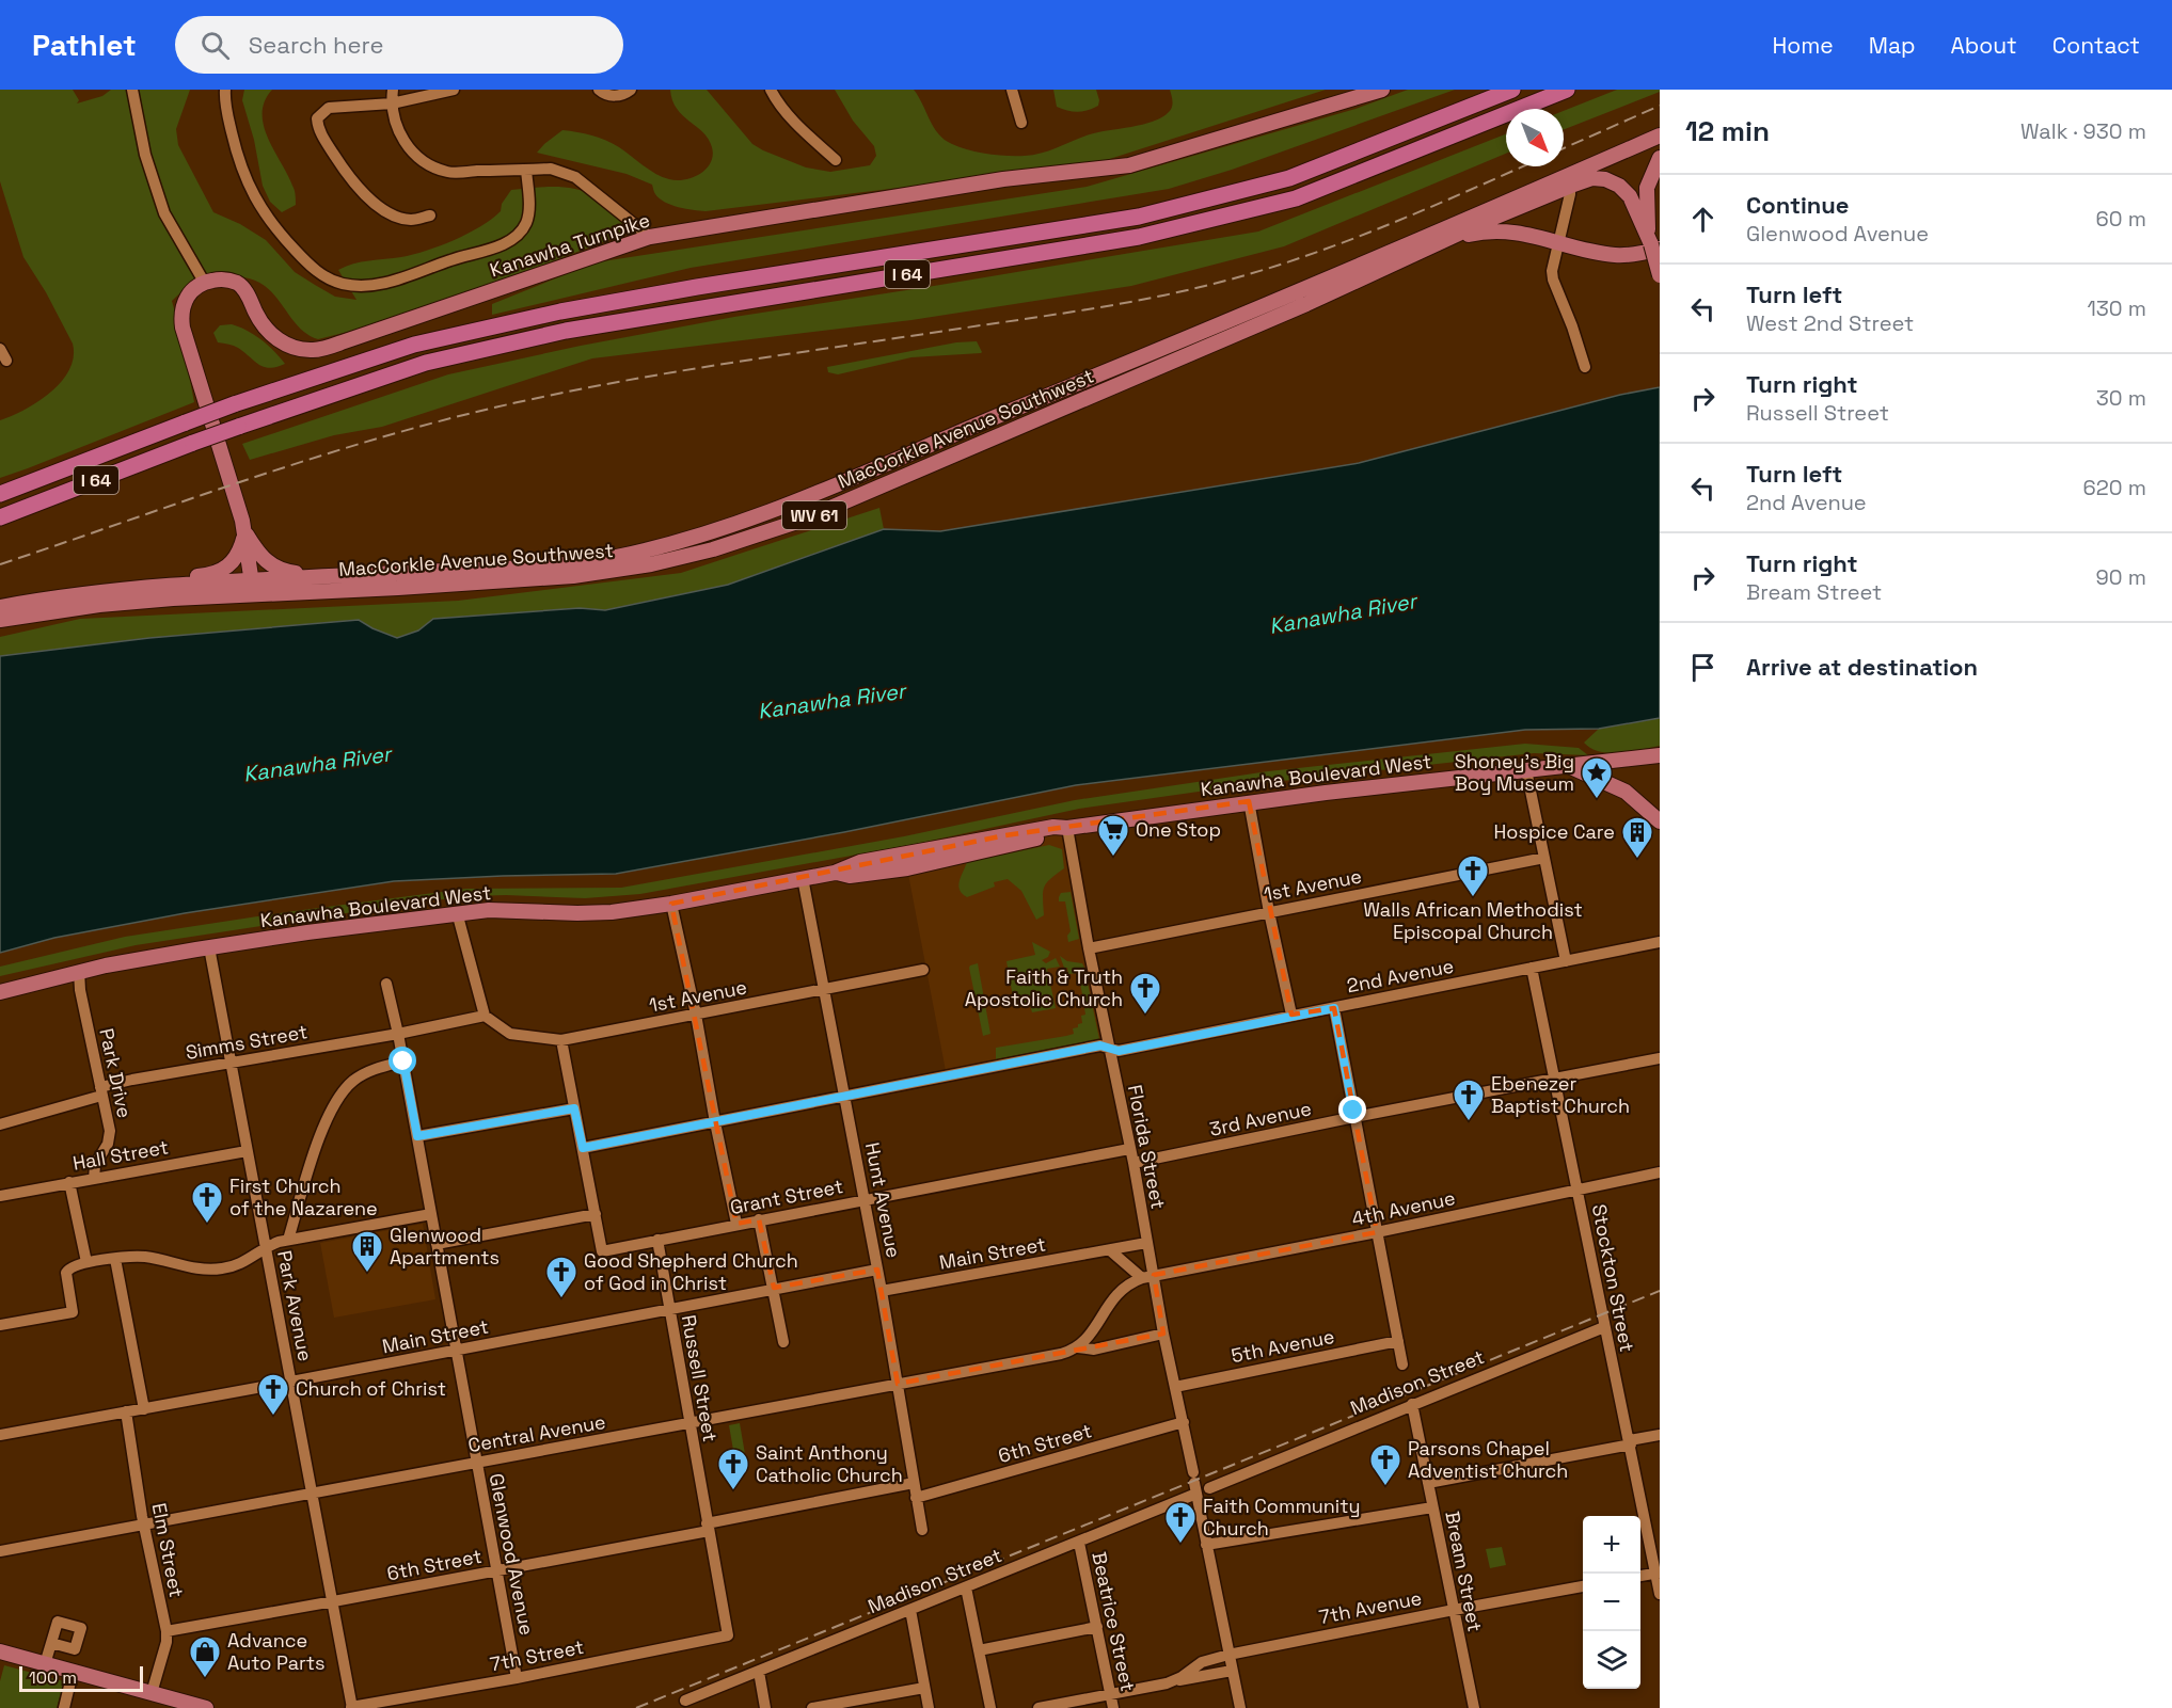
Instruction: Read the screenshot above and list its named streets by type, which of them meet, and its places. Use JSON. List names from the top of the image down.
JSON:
{
  "streets": {
    "highway": ["I 64"],
    "main road": [
      "Kanawha Turnpike",
      "MacCorkle Avenue Southwest",
      "WV 61",
      "Kanawha Boulevard West"
    ],
    "street": [
      "1st Avenue",
      "2nd Avenue",
      "Simms Street",
      "Park Drive",
      "3rd Avenue",
      "Florida Street",
      "Hall Street",
      "Grant Street",
      "Hunt Avenue",
      "4th Avenue",
      "Main Street",
      "Stockton Street",
      "Park Avenue",
      "5th Avenue",
      "Russell Street",
      "Madison Street",
      "Central Avenue",
      "6th Street",
      "Elm Street",
      "Glenwood Avenue",
      "Bream Street",
      "7th Avenue",
      "Beatrice Street",
      "7th Street"
    ]
  },
  "crossings": [
    ["Kanawha Boulevard West", "Park Drive"],
    ["Kanawha Boulevard West", "Florida Street"],
    ["Kanawha Boulevard West", "Hunt Avenue"],
    ["Kanawha Boulevard West", "Park Avenue"],
    ["1st Avenue", "Simms Street"],
    ["1st Avenue", "Florida Street"],
    ["1st Avenue", "Hunt Avenue"],
    ["2nd Avenue", "Florida Street"],
    ["2nd Avenue", "Hunt Avenue"],
    ["2nd Avenue", "Stockton Street"],
    ["Simms Street", "Park Drive"],
    ["Simms Street", "Park Avenue"],
    ["Simms Street", "Glenwood Avenue"],
    ["Park Drive", "Hall Street"],
    ["3rd Avenue", "Florida Street"],
    ["3rd Avenue", "Stockton Street"],
    ["Florida Street", "Grant Street"],
    ["Florida Street", "4th Avenue"],
    ["Florida Street", "Main Street"],
    ["Florida Street", "5th Avenue"],
    ["Florida Street", "Madison Street"],
    ["Florida Street", "Central Avenue"],
    ["Florida Street", "6th Street"],
    ["Florida Street", "7th Avenue"],
    ["Hall Street", "Park Avenue"],
    ["Grant Street", "Hunt Avenue"],
    ["Grant Street", "Russell Street"],
    ["Hunt Avenue", "Main Street"],
    ["Hunt Avenue", "Central Avenue"],
    ["Hunt Avenue", "6th Street"],
    ["4th Avenue", "Stockton Street"],
    ["Main Street", "Park Avenue"],
    ["Main Street", "Russell Street"],
    ["Main Street", "Elm Street"],
    ["Main Street", "Glenwood Avenue"],
    ["Stockton Street", "Madison Street"],
    ["Park Avenue", "Central Avenue"],
    ["Park Avenue", "6th Street"],
    ["Park Avenue", "7th Street"],
    ["Russell Street", "Central Avenue"],
    ["Russell Street", "6th Street"],
    ["Russell Street", "7th Street"],
    ["Madison Street", "Bream Street"],
    ["Madison Street", "Beatrice Street"],
    ["Central Avenue", "Elm Street"],
    ["Central Avenue", "Glenwood Avenue"],
    ["6th Street", "Elm Street"],
    ["6th Street", "Glenwood Avenue"],
    ["Glenwood Avenue", "7th Street"],
    ["Bream Street", "7th Avenue"],
    ["7th Avenue", "Beatrice Street"]
  ],
  "water": ["Kanawha River"],
  "places": {
    "place": ["Shoney's Big Boy Museum"],
    "supermarket": ["One Stop"],
    "building": ["Hospice Care", "Glenwood Apartments"],
    "church": [
      "Walls African Methodist Episcopal Church",
      "Faith & Truth Apostolic Church",
      "Ebenezer Baptist Church",
      "First Church of the Nazarene",
      "Good Shepherd Church of God in Christ",
      "Church of Christ",
      "Parsons Chapel Adventist Church",
      "Saint Anthony Catholic Church",
      "Faith Community Church"
    ],
    "shop": ["Advance Auto Parts"]
  },
  "scale_bar": "100 m",
  "north": "bottom right",
  "page": {
    "header": "Pathlet",
    "search": "Search here",
    "nav": [
      "Home",
      "Map",
      "About",
      "Contact"
    ],
    "heading": ["12 min", "Walk · 930 m"],
    "list": [
      ["Continue", "Glenwood Avenue", "60 m"],
      ["Turn left", "West 2nd Street", "130 m"],
      ["Turn right", "Russell Street", "30 m"],
      ["Turn left", "2nd Avenue", "620 m"],
      ["Turn right", "Bream Street", "90 m"],
      "Arrive at destination"
    ],
    "map_buttons": ["+", "−"],
    "scale": "100 m"
  }
}
